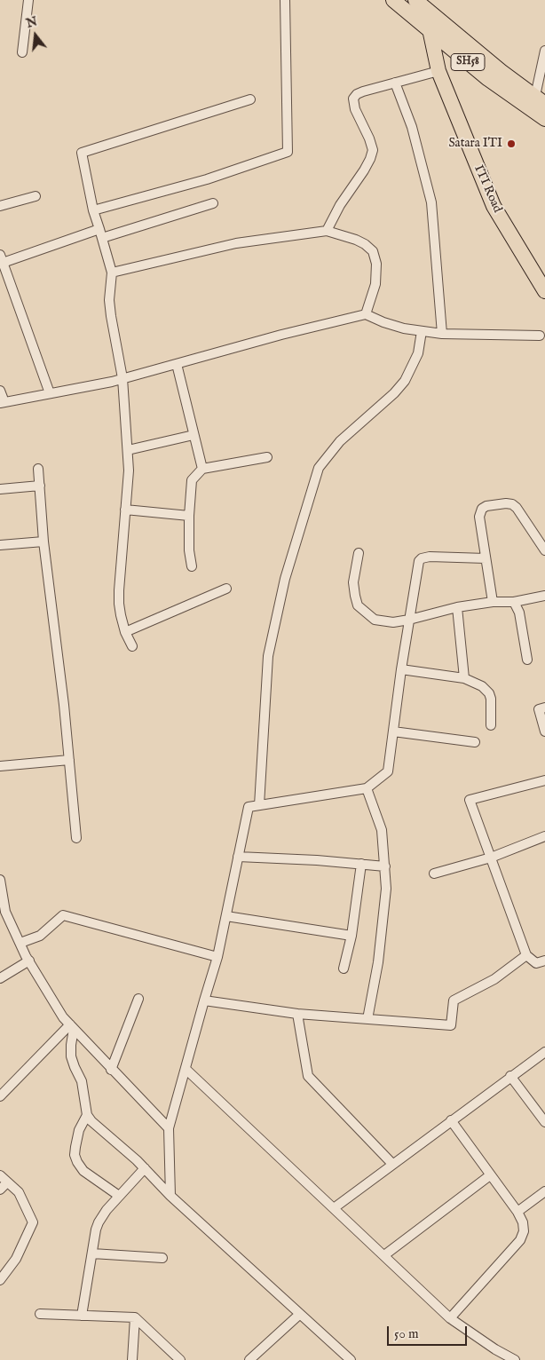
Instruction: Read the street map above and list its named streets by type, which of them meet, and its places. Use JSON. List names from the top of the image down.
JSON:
{
  "streets": {
    "main road": ["SH58", "ITI Road"]
  },
  "crossings": [
    ["SH58", "ITI Road"]
  ],
  "places": ["Satara ITI"],
  "scale_bar": "50 m",
  "north": "top"
}
